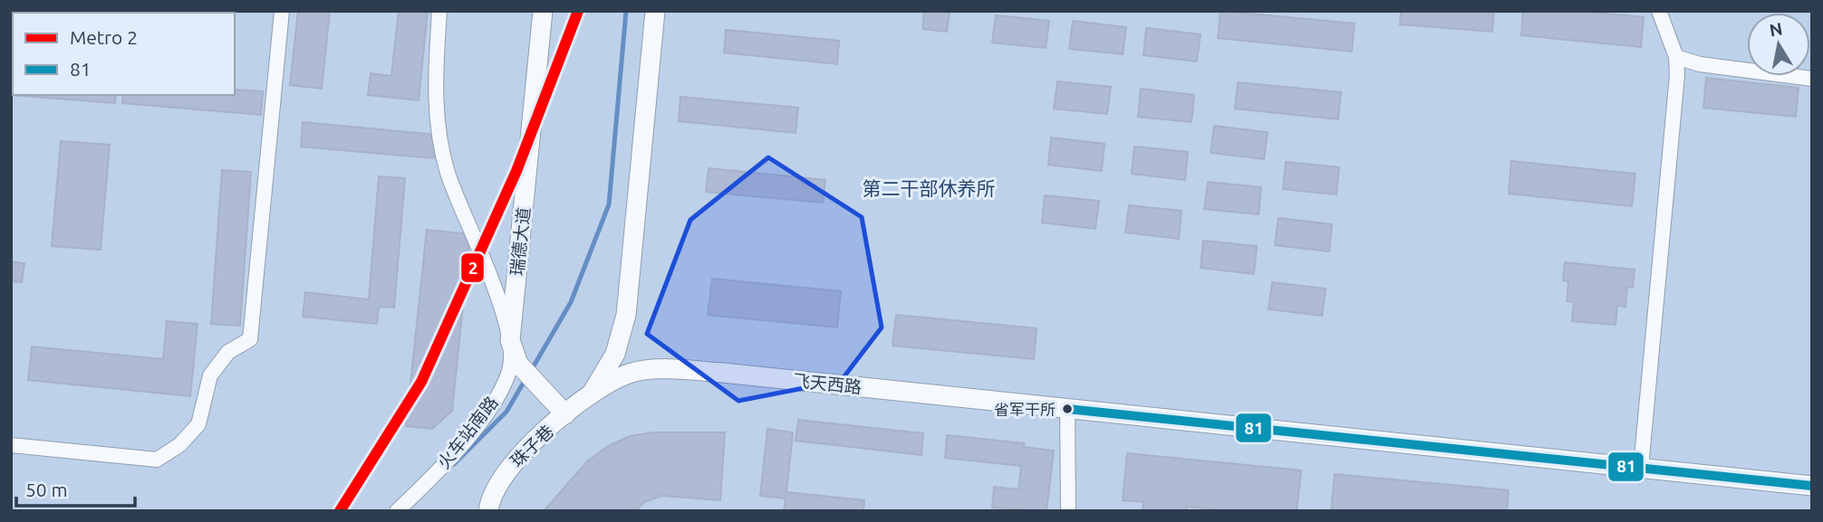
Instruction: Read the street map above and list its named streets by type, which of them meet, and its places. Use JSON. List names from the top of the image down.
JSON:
{
  "streets": {
    "street": [
      "瑞德大道",
      "飞天西路",
      "火车站南路",
      "珠子巷"
    ]
  },
  "crossings": [
    ["瑞德大道", "火车站南路"],
    ["瑞德大道", "珠子巷"],
    ["飞天西路", "珠子巷"]
  ],
  "districts": ["第二干部休养所"],
  "places": ["省军干所"],
  "lines": ["metro line 2", "transit line 81"],
  "legend": ["Metro 2", "81"],
  "scale_bar": "50 m",
  "north": "top"
}
